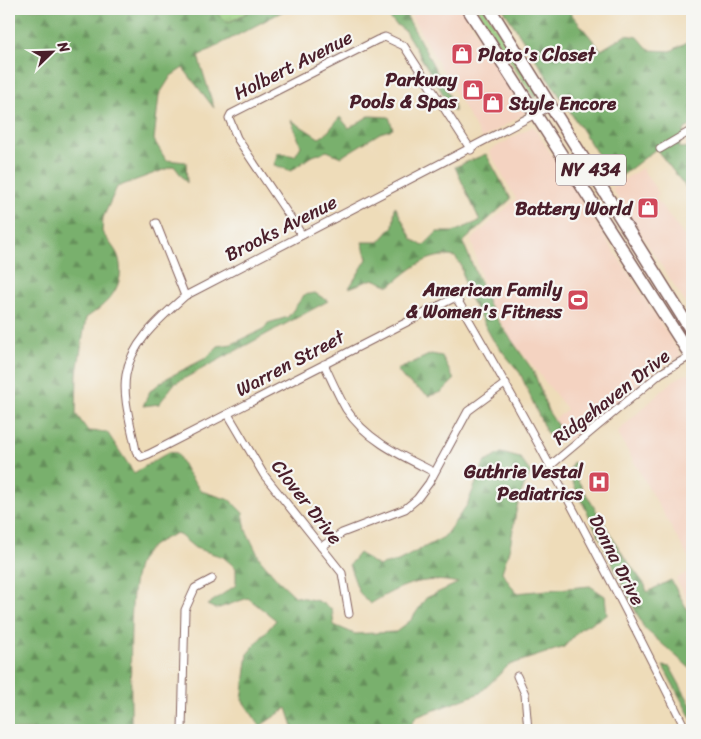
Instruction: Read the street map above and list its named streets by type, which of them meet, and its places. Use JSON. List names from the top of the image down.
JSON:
{
  "streets": {
    "main road": ["NY 434"],
    "street": [
      "Holbert Avenue",
      "Brooks Avenue",
      "Warren Street",
      "Ridgehaven Drive",
      "Clover Drive",
      "Donna Drive"
    ]
  },
  "crossings": [
    ["Holbert Avenue", "Brooks Avenue"],
    ["NY 434", "Brooks Avenue"],
    ["NY 434", "Ridgehaven Drive"],
    ["Brooks Avenue", "Warren Street"],
    ["Warren Street", "Clover Drive"],
    ["Warren Street", "Donna Drive"],
    ["Ridgehaven Drive", "Donna Drive"]
  ],
  "places": {
    "shop": [
      "Plato's Closet",
      "Parkway Pools & Spas",
      "Style Encore",
      "Battery World"
    ],
    "sports": ["American Family & Women's Fitness"],
    "hospital": ["Guthrie Vestal Pediatrics"]
  },
  "north": "top right"
}
